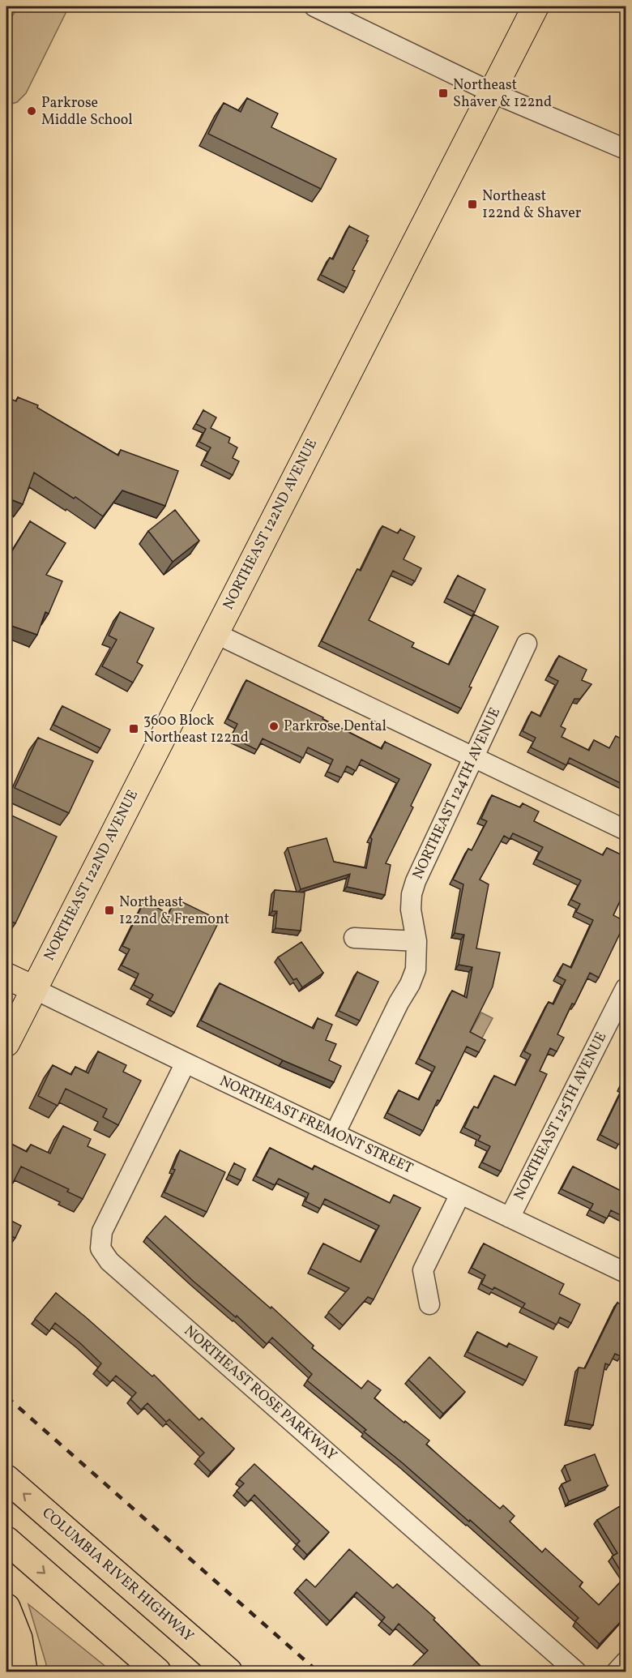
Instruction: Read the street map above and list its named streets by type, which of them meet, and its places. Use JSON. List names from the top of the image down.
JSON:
{
  "streets": {
    "highway": ["COLUMBIA RIVER HIGHWAY"],
    "main road": ["NORTHEAST 122ND AVENUE", "NORTHEAST FREMONT STREET"],
    "street": ["NORTHEAST 124TH AVENUE", "NORTHEAST 125TH AVENUE", "NORTHEAST ROSE PARKWAY"]
  },
  "crossings": [
    ["NORTHEAST 122ND AVENUE", "NORTHEAST FREMONT STREET"],
    ["NORTHEAST 124TH AVENUE", "NORTHEAST FREMONT STREET"],
    ["NORTHEAST 125TH AVENUE", "NORTHEAST FREMONT STREET"],
    ["NORTHEAST FREMONT STREET", "NORTHEAST ROSE PARKWAY"]
  ],
  "places": {
    "transit": [
      "Northeast Shaver & 122nd",
      "Northeast 122nd & Shaver",
      "3600 Block Northeast 122nd",
      "Northeast 122nd & Fremont"
    ],
    "other": ["Parkrose Middle School", "Parkrose Dental"]
  }
}
